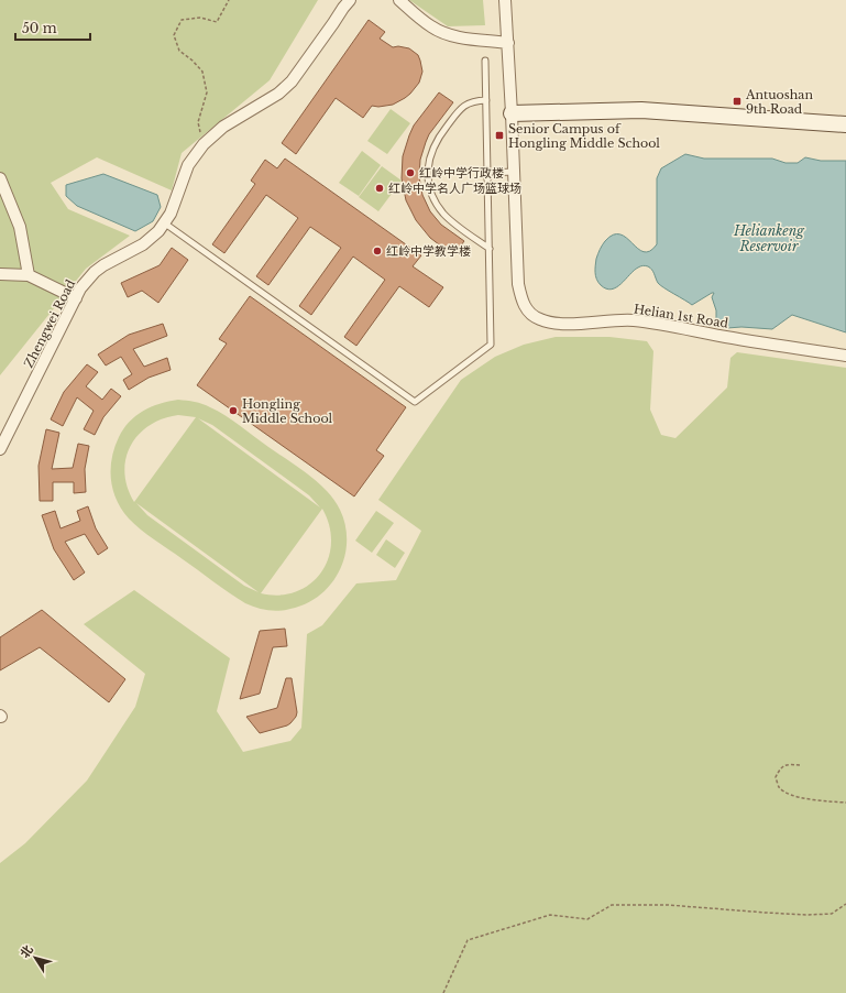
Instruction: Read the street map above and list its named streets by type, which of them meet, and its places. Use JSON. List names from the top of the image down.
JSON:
{
  "streets": {
    "street": ["Helian 1st Road", "Zhengwei Road"]
  },
  "water": ["Heliankeng Reservoir"],
  "places": {
    "transit": ["Antuoshan 9th Road", "Senior Campus of Hongling Middle School"],
    "other": [
      "红岭中学行政楼",
      "红岭中学名人广场篮球场",
      "红岭中学教学楼",
      "Hongling Middle School"
    ]
  },
  "scale_bar": "50 m",
  "north": "top left"
}
